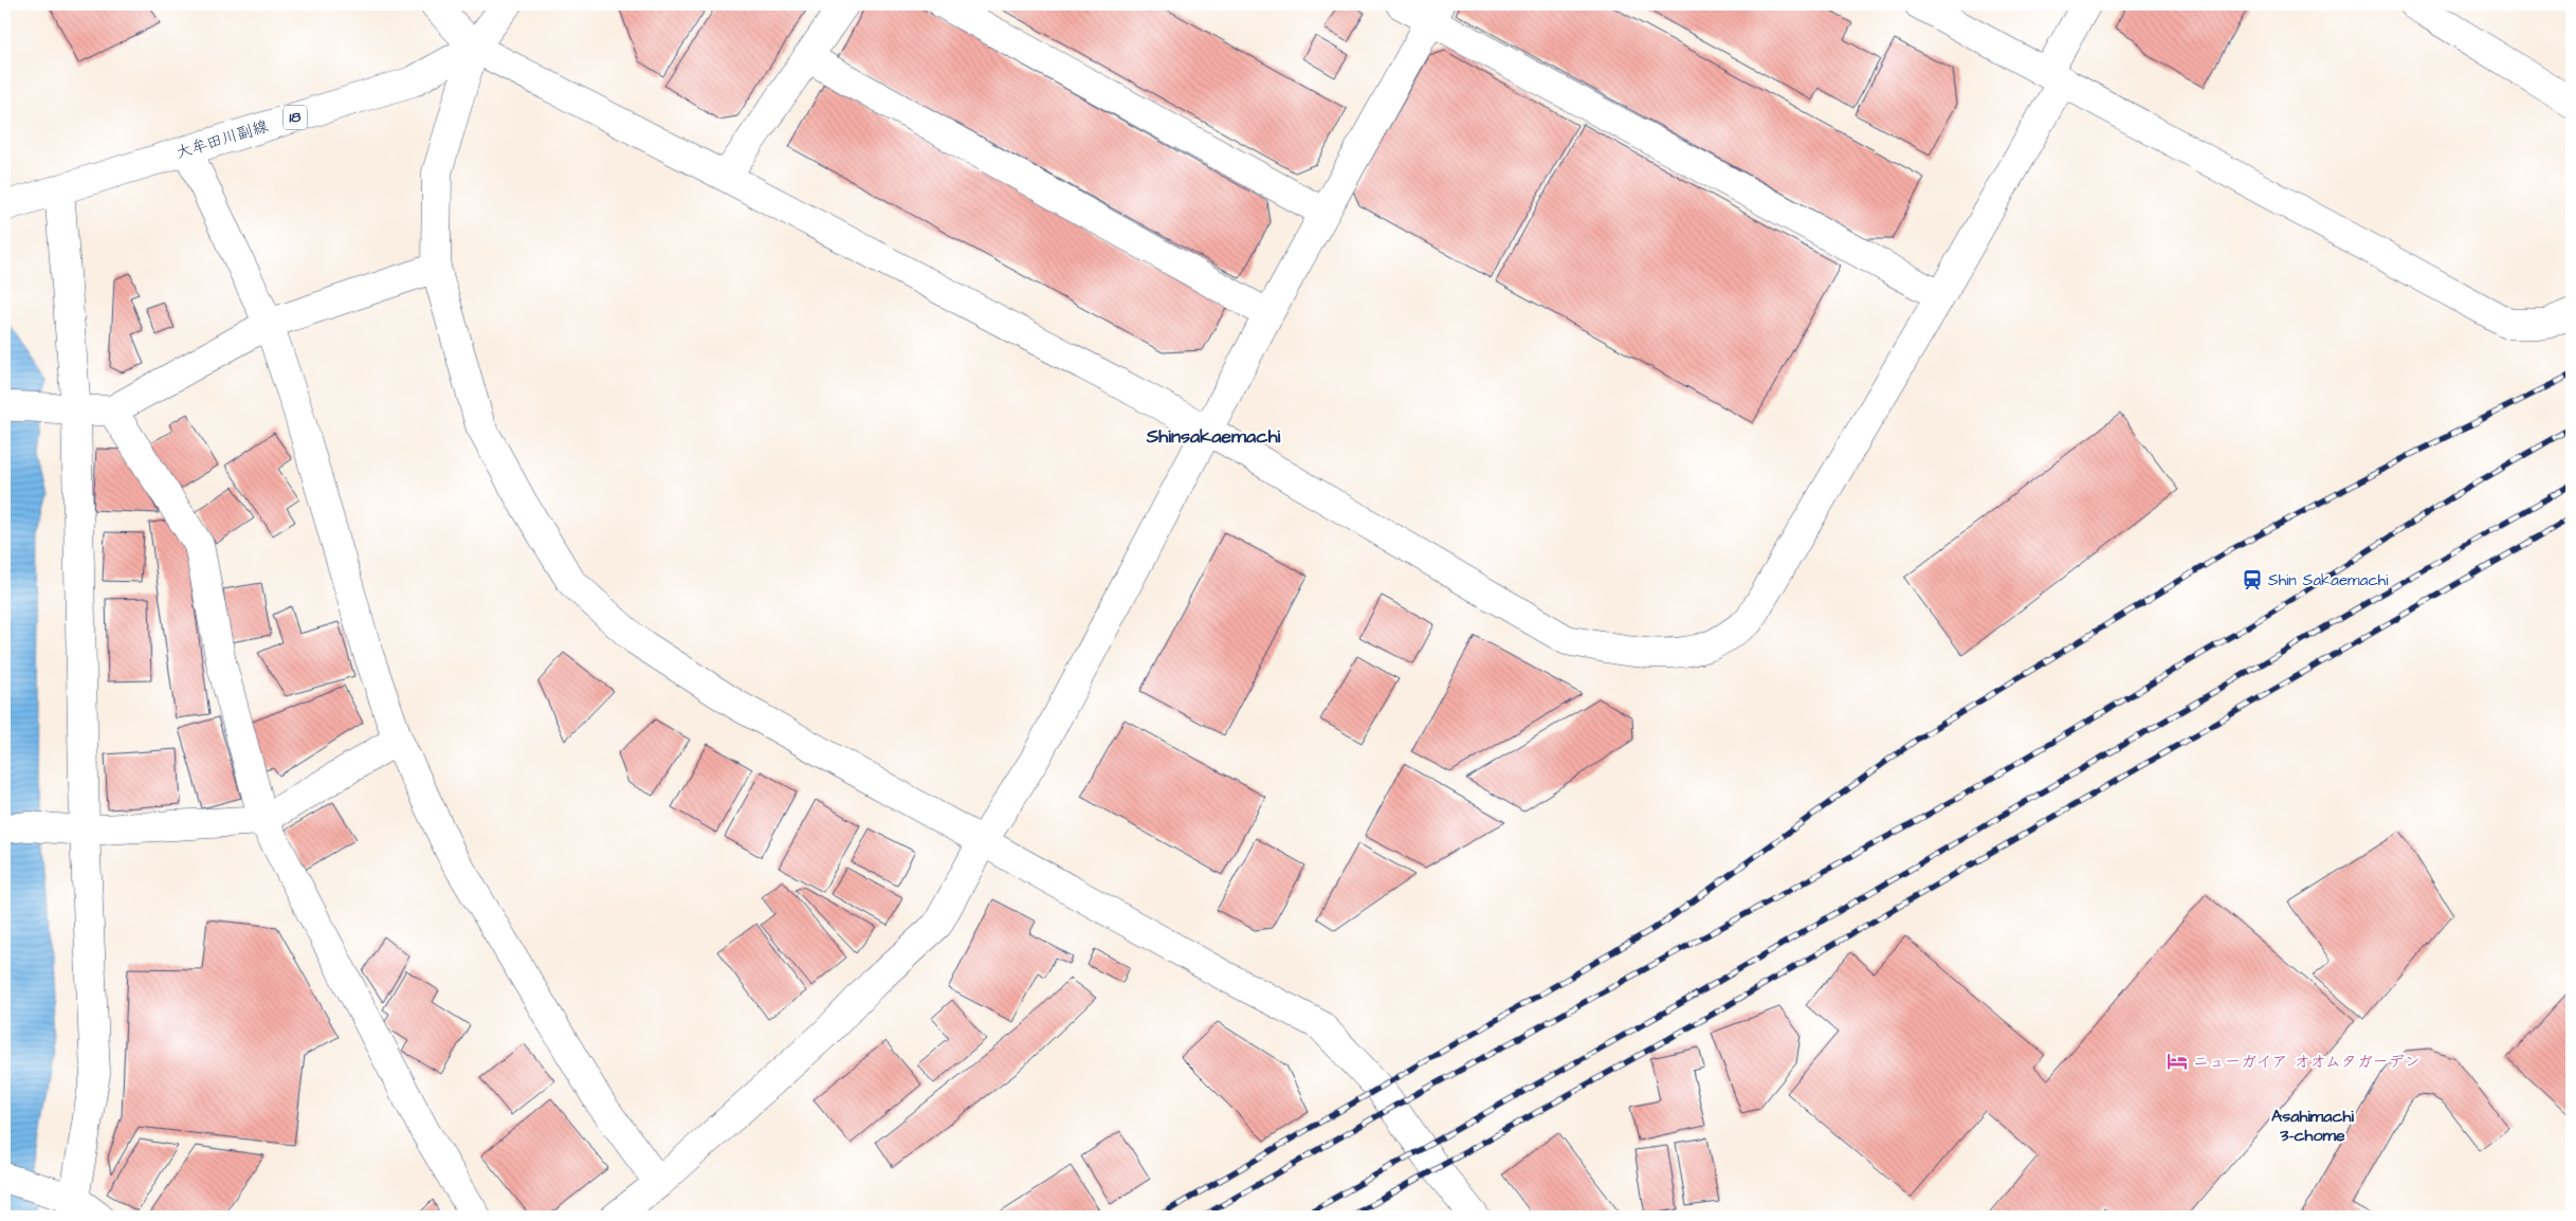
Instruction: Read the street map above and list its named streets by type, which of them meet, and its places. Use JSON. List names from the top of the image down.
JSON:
{
  "streets": {
    "street": ["18", "大牟田川副線"]
  },
  "districts": ["Shinsakaemachi", "Asahimachi 3-chome"],
  "places": {
    "station": ["Shin Sakaemachi"],
    "hotel": ["ニューガイア オオムタガーデン"]
  }
}
